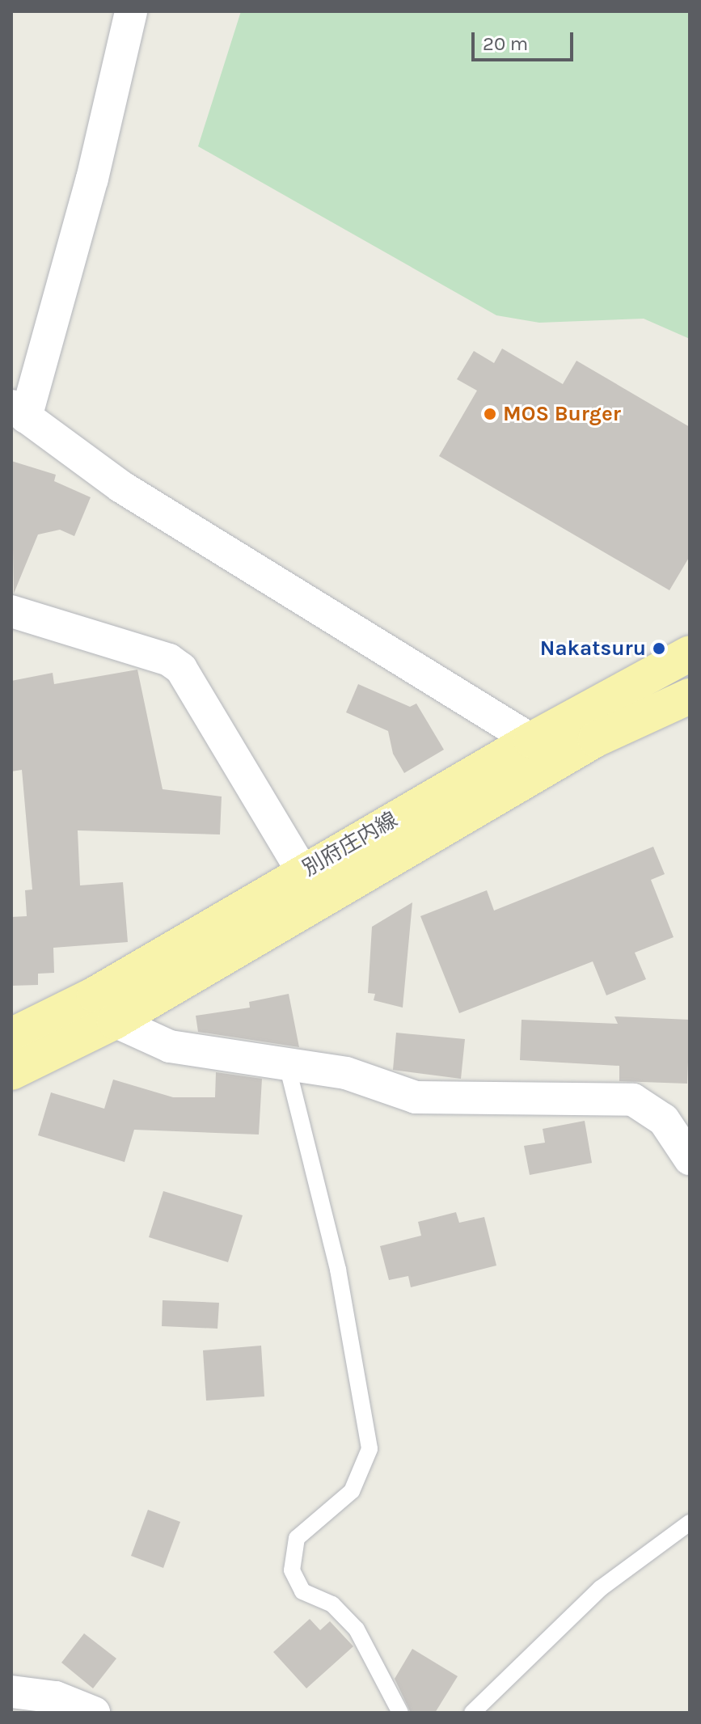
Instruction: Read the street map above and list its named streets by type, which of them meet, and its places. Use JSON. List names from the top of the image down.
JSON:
{
  "streets": {
    "main road": ["別府庄内線"]
  },
  "places": ["MOS Burger", "Nakatsuru"],
  "scale_bar": "20 m"
}
